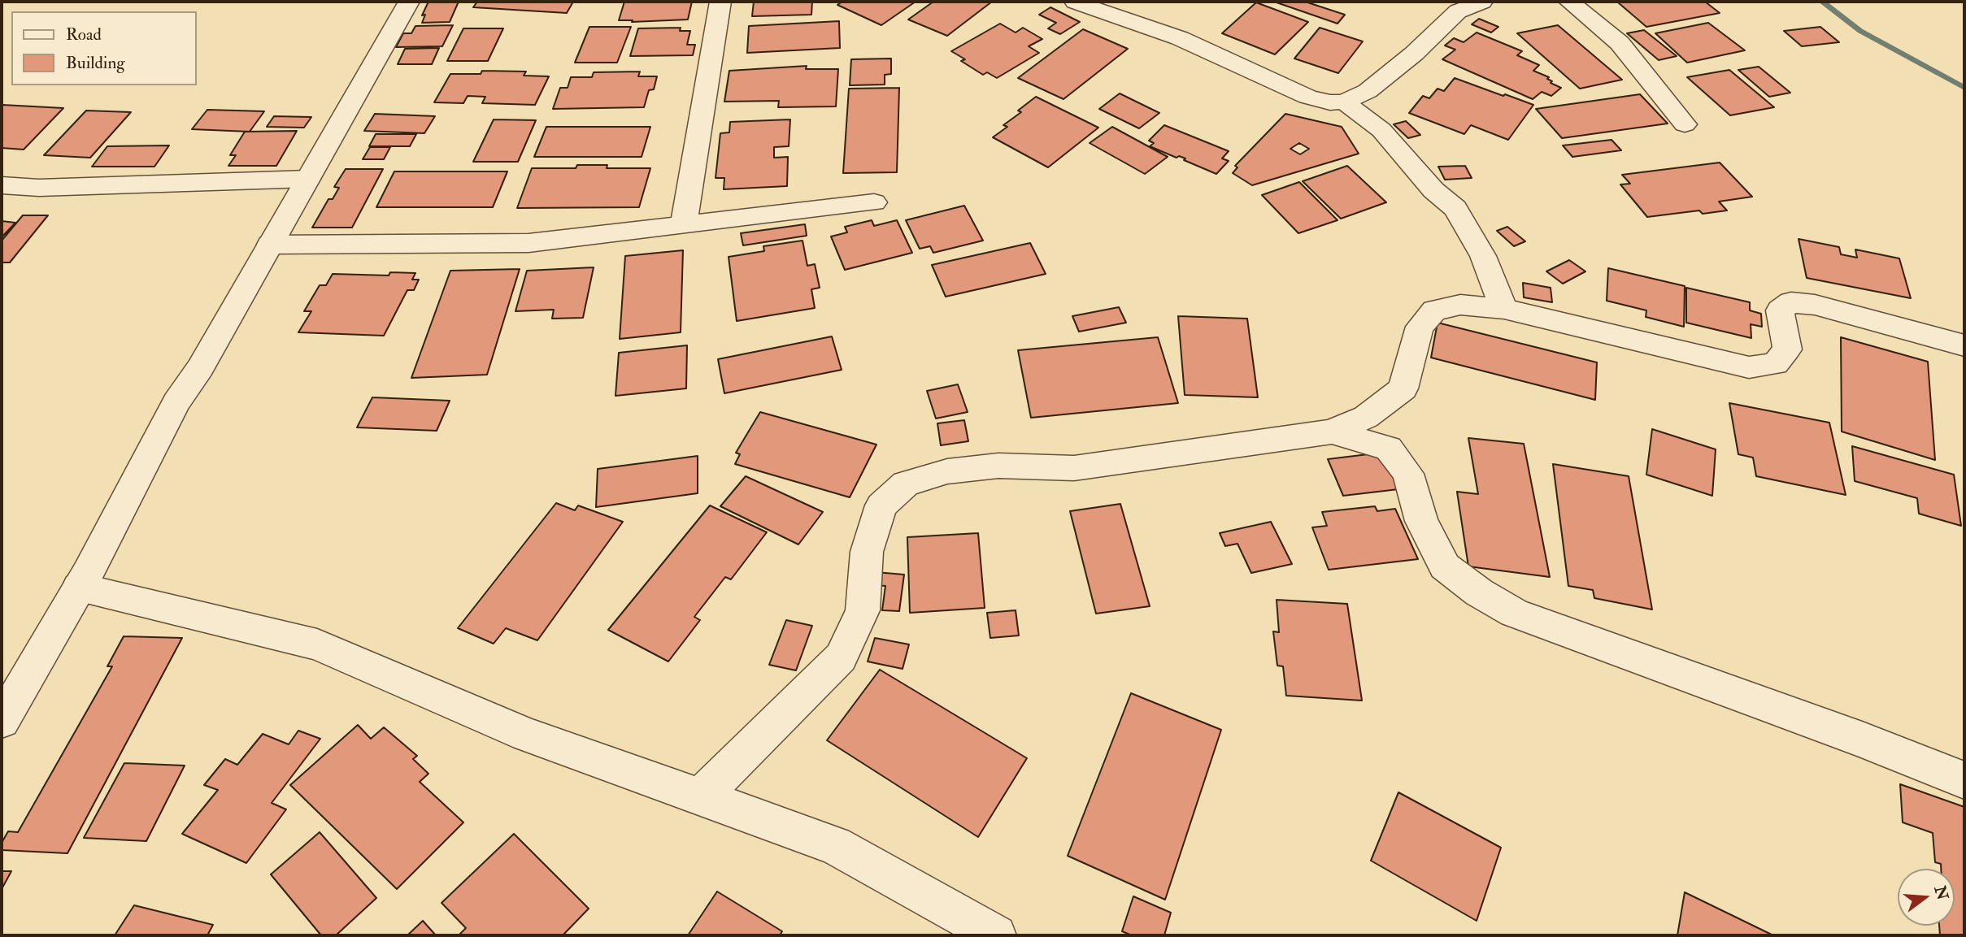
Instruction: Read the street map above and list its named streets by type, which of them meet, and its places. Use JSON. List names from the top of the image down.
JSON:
{
  "legend": ["Road", "Building"],
  "north": "right"
}
